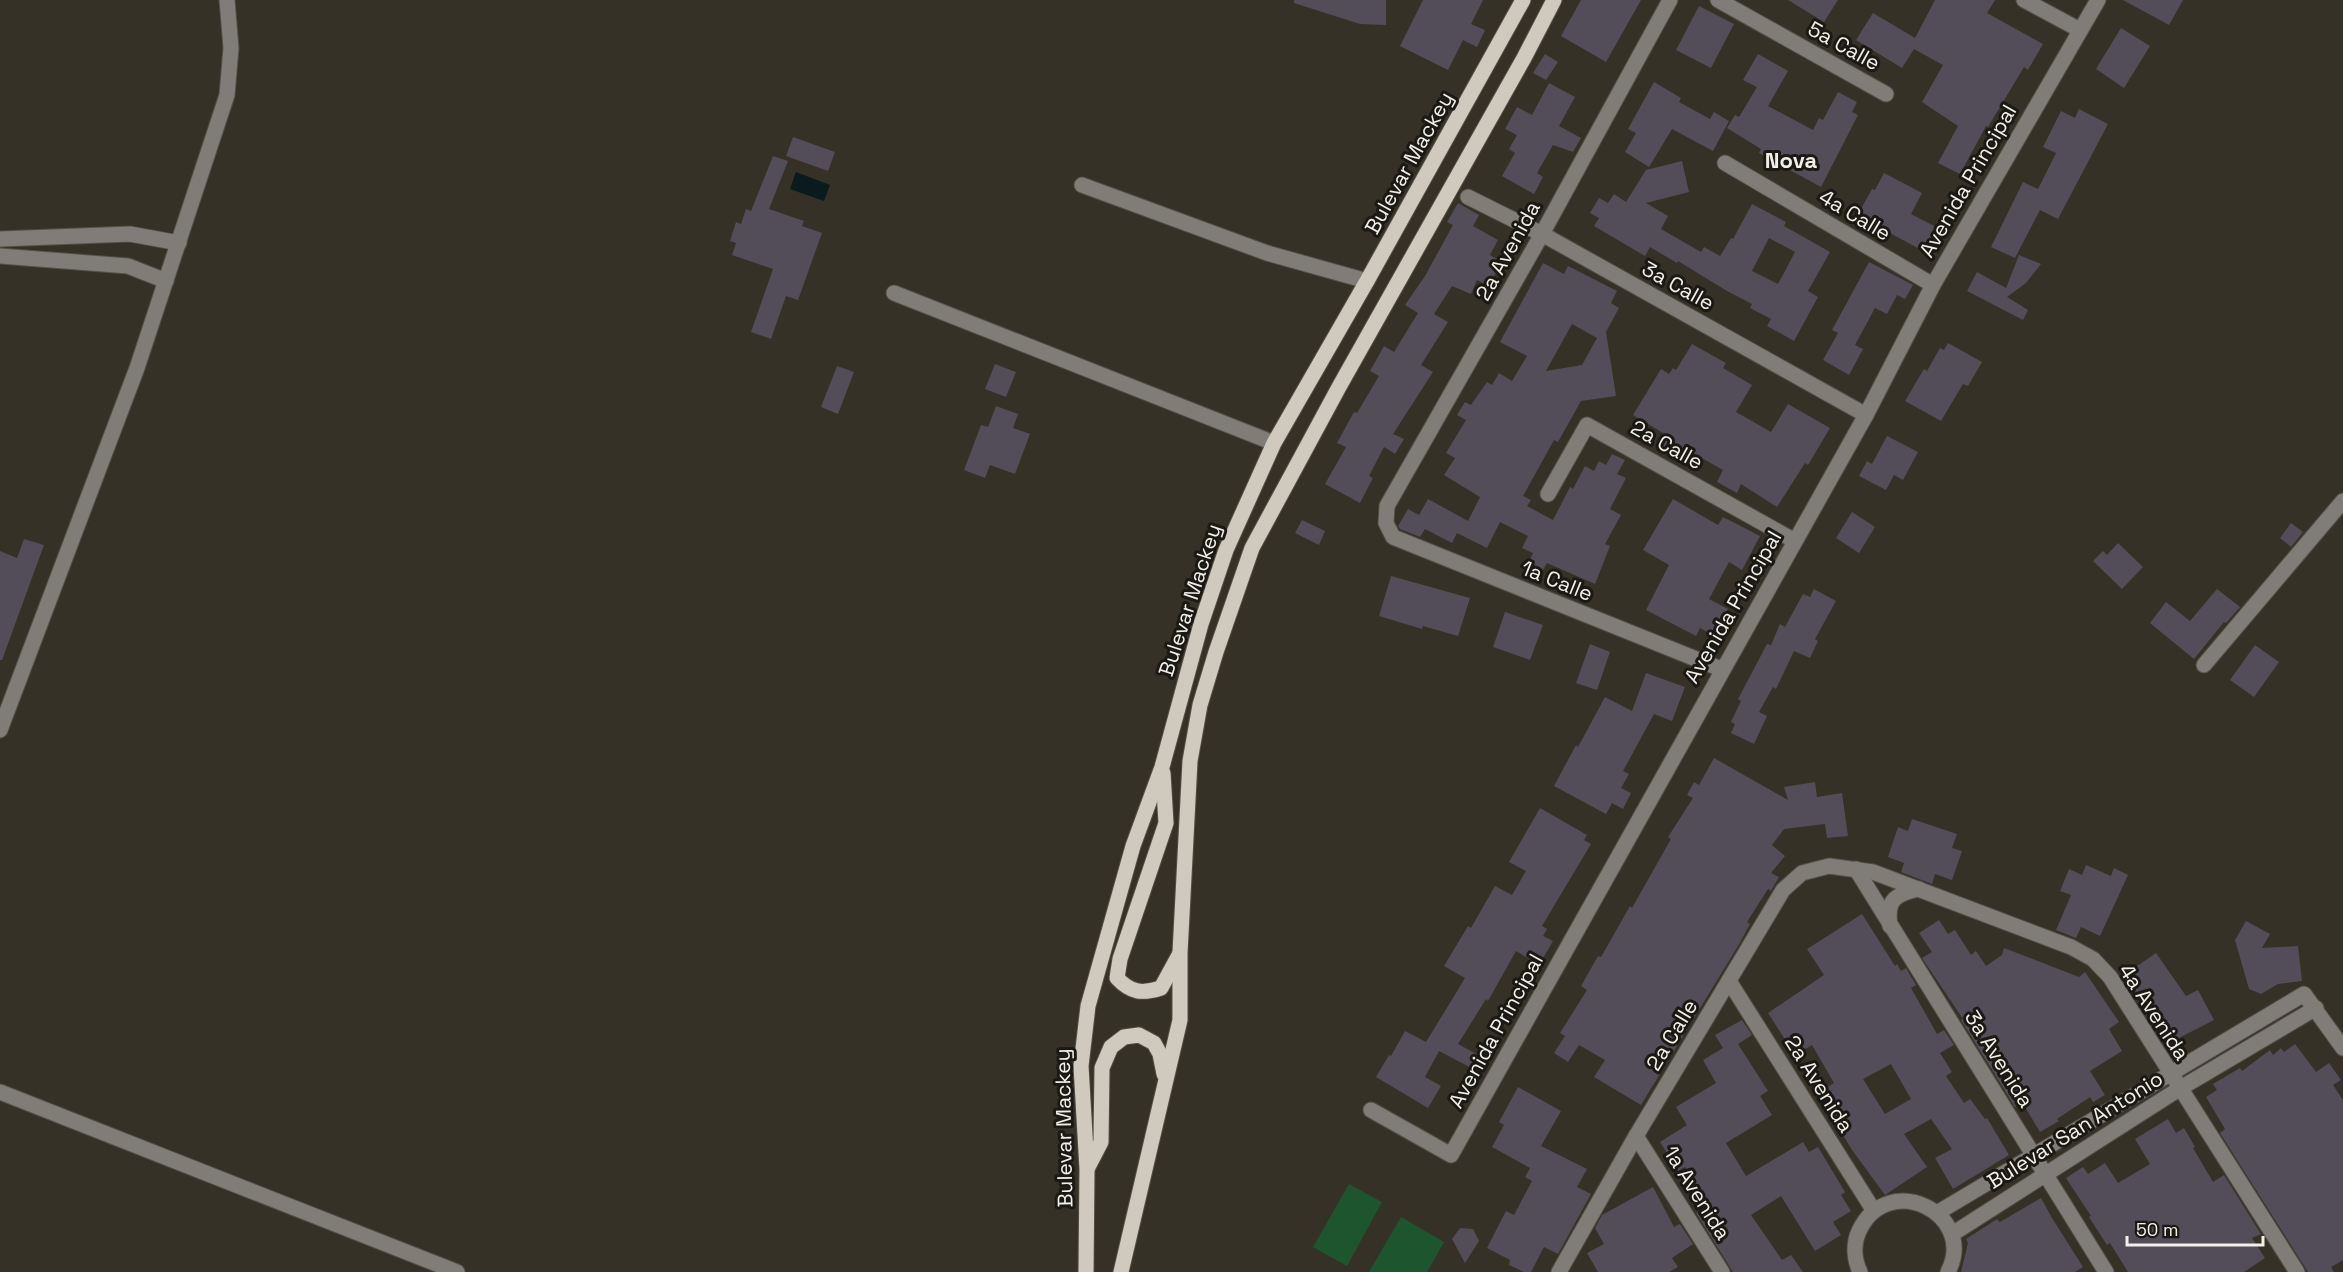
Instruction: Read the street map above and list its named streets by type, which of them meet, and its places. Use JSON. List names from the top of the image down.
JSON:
{
  "streets": {
    "main road": ["Bulevar Mackey"],
    "street": [
      "5a Calle",
      "Avenida Principal",
      "4a Calle",
      "2a Avenida",
      "3a Calle",
      "2a Calle",
      "1a Calle",
      "4a Avenida",
      "3a Avenida",
      "Bulevar San Antonio",
      "1a Avenida"
    ]
  },
  "crossings": [
    ["Avenida Principal", "4a Calle"],
    ["Avenida Principal", "3a Calle"],
    ["Avenida Principal", "2a Calle"],
    ["Avenida Principal", "1a Calle"],
    ["2a Avenida", "3a Calle"],
    ["2a Avenida", "2a Calle"],
    ["2a Avenida", "1a Calle"],
    ["2a Calle", "4a Avenida"],
    ["2a Calle", "3a Avenida"],
    ["2a Calle", "1a Avenida"],
    ["4a Avenida", "3a Avenida"],
    ["4a Avenida", "Bulevar San Antonio"],
    ["3a Avenida", "Bulevar San Antonio"]
  ],
  "districts": ["Nova"],
  "scale_bar": "50 m"
}
